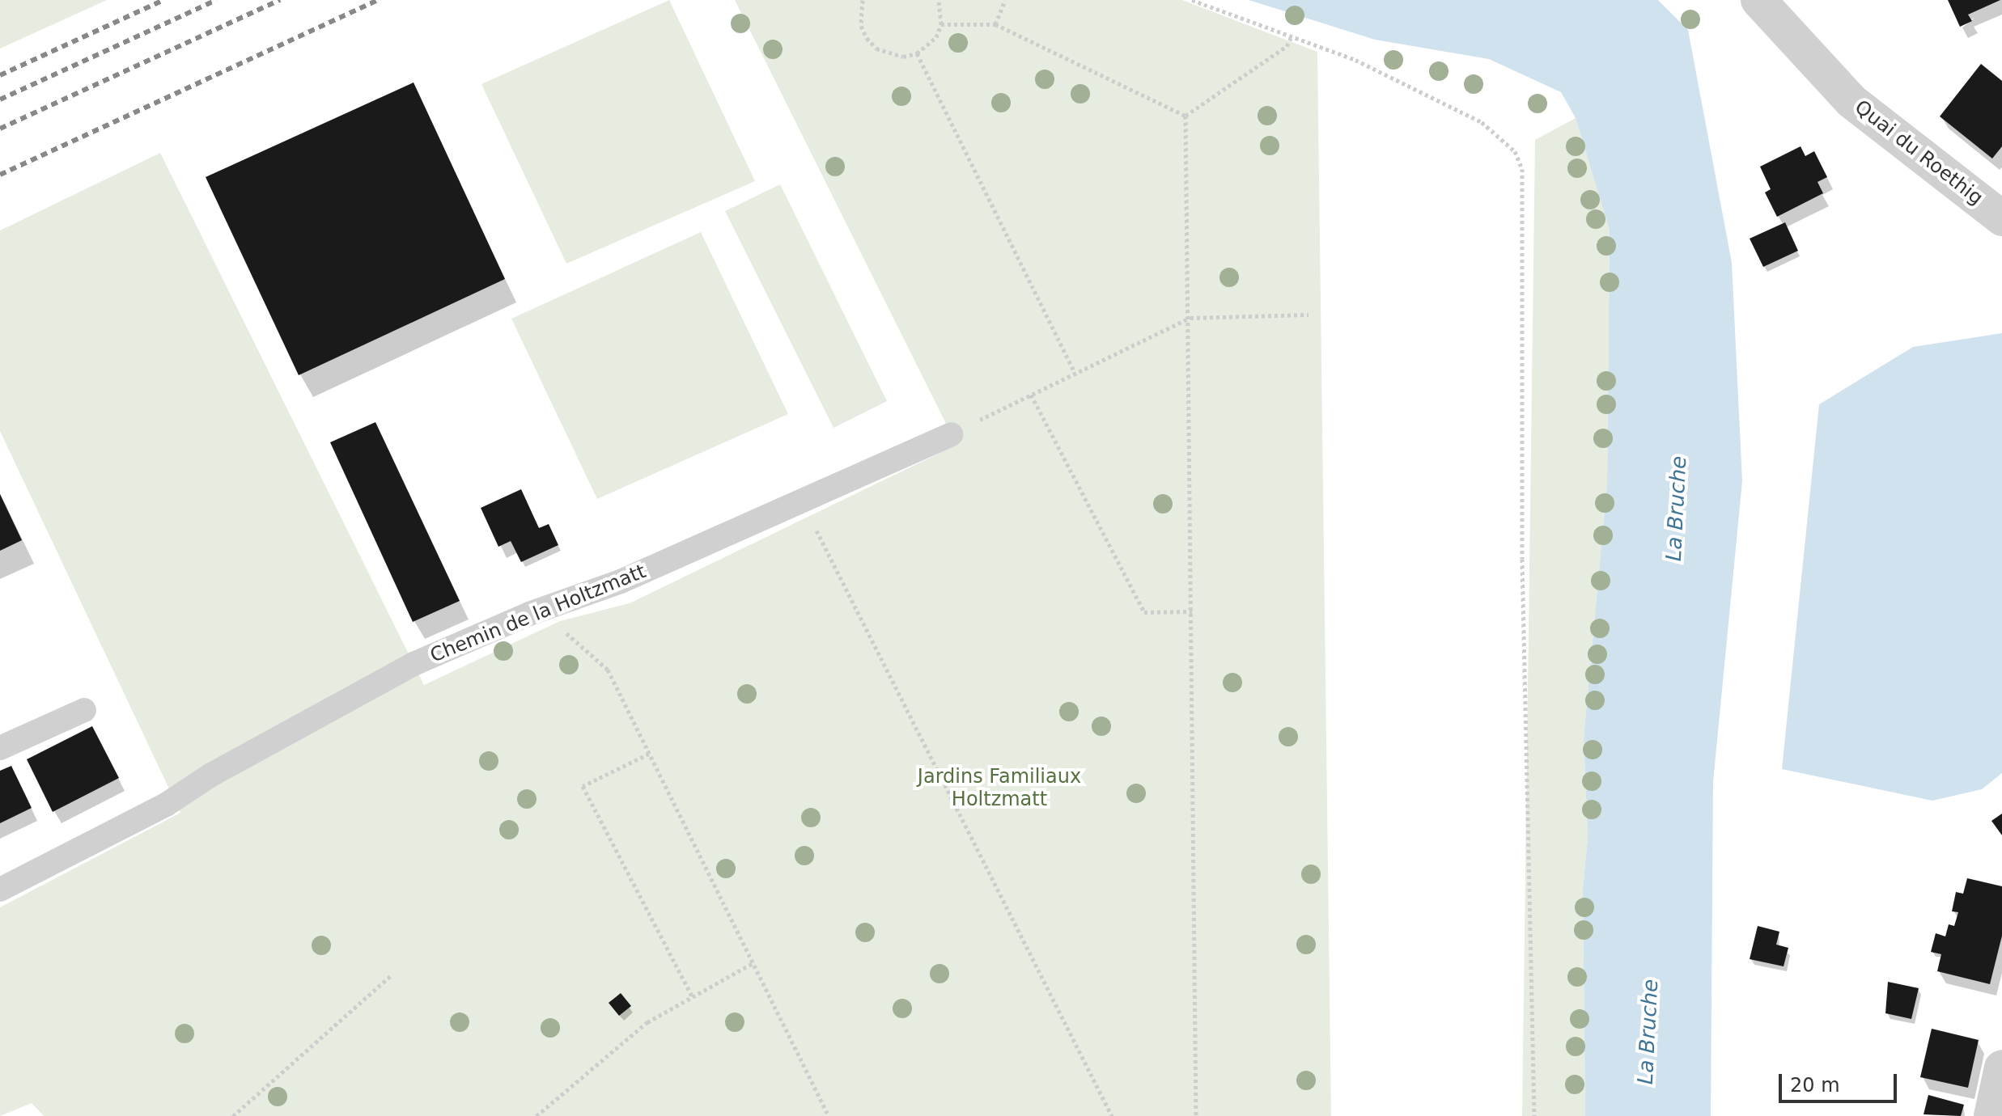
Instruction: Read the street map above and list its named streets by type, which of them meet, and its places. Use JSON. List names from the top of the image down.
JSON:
{
  "streets": {
    "street": ["Quai du Roethig"],
    "lane": ["Chemin de la Holtzmatt"]
  },
  "water": ["La Bruche"],
  "parks": ["Jardins Familiaux Holtzmatt"],
  "scale_bar": "20 m"
}
